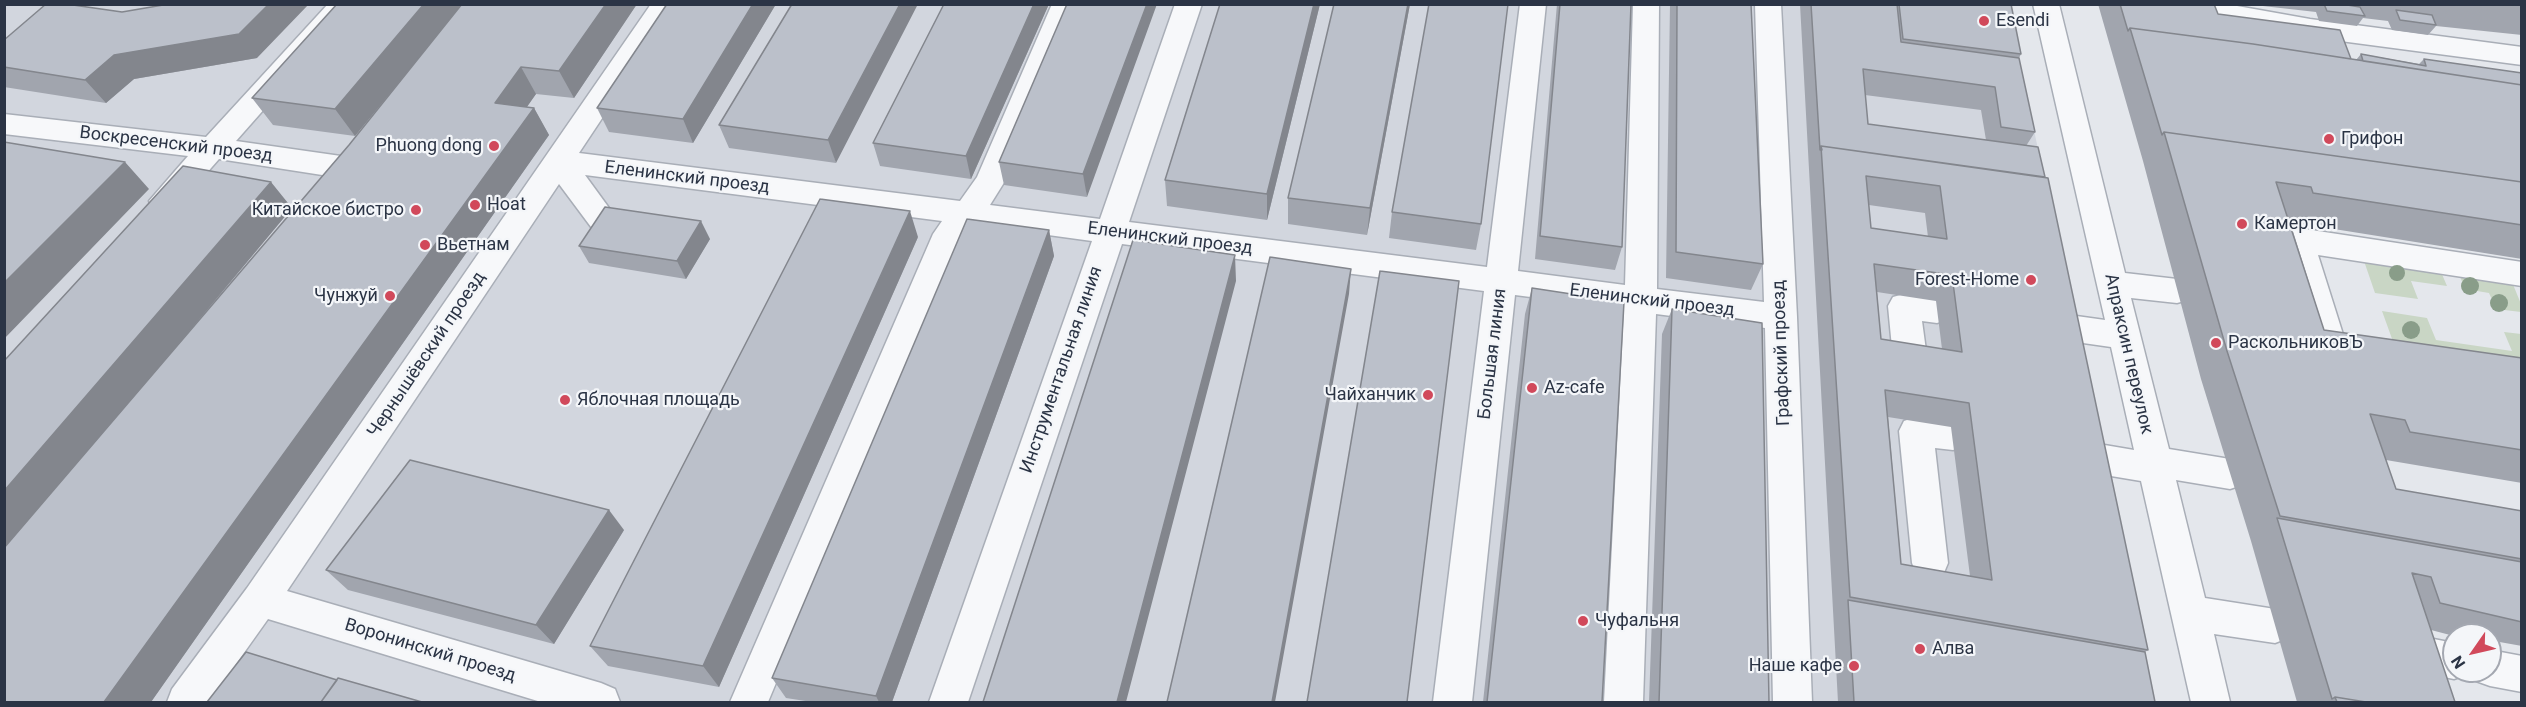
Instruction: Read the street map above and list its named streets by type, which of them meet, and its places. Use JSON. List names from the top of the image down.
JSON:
{
  "streets": {
    "street": [
      "Воскресенский проезд",
      "Еленинский проезд",
      "Графский проезд",
      "Большая линия",
      "Апраксин переулок",
      "Чернышёвский проезд",
      "Инструментальная линия",
      "Воронинский проезд"
    ]
  },
  "crossings": [
    ["Еленинский проезд", "Графский проезд"],
    ["Еленинский проезд", "Большая линия"],
    ["Еленинский проезд", "Чернышёвский проезд"],
    ["Еленинский проезд", "Инструментальная линия"],
    ["Чернышёвский проезд", "Воронинский проезд"]
  ],
  "places": [
    "Esendi",
    "Грифон",
    "Phuong dong",
    "Hoat",
    "Китайское бистро",
    "Камертон",
    "Вьетнам",
    "Forest-Home",
    "Чунжуй",
    "РаскольниковЪ",
    "Az-cafe",
    "Чайханчик",
    "Яблочная площадь",
    "Чуфальня",
    "Алва",
    "Наше кафе"
  ],
  "north": "bottom left"
}
